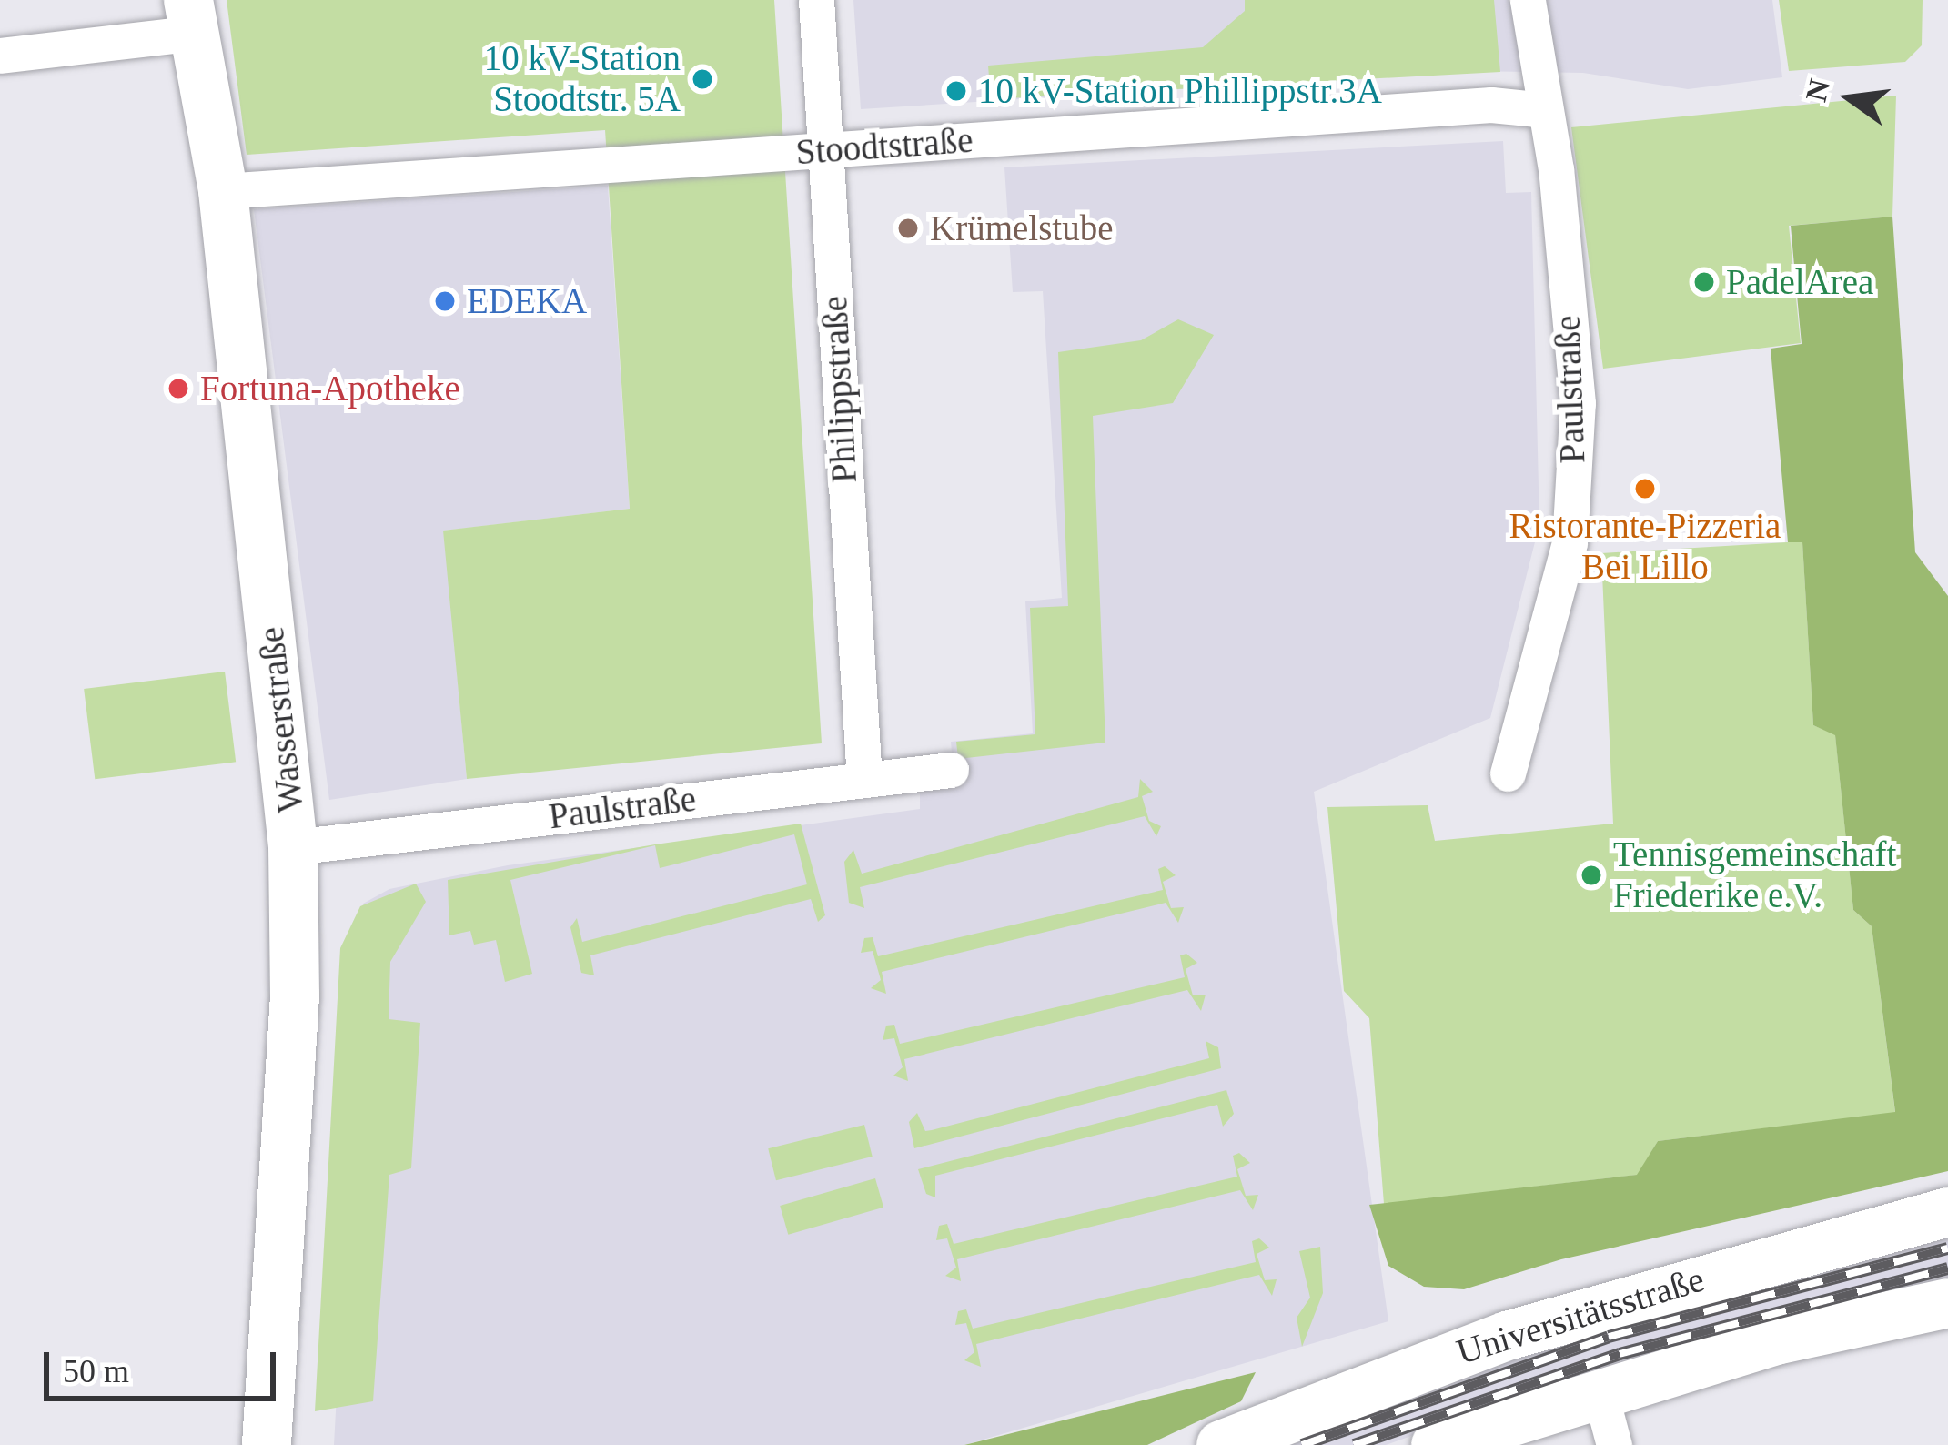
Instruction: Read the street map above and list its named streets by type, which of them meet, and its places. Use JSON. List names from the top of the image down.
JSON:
{
  "streets": {
    "main road": ["Wasserstraße", "Universitätsstraße"],
    "street": ["Stoodtstraße", "Philippstraße", "Paulstraße"]
  },
  "crossings": [
    ["Stoodtstraße", "Philippstraße"],
    ["Stoodtstraße", "Paulstraße"],
    ["Stoodtstraße", "Wasserstraße"],
    ["Philippstraße", "Paulstraße"],
    ["Paulstraße", "Wasserstraße"]
  ],
  "places": [
    "10 kV-Station Stoodtstr. 5A",
    "10 kV-Station Phillippstr.3A",
    "Krümelstube",
    "PadelArea",
    "EDEKA",
    "Fortuna-Apotheke",
    "Ristorante-Pizzeria Bei Lillo",
    "Tennisgemeinschaft Friederike e.V."
  ],
  "scale_bar": "50 m",
  "north": "left"
}
